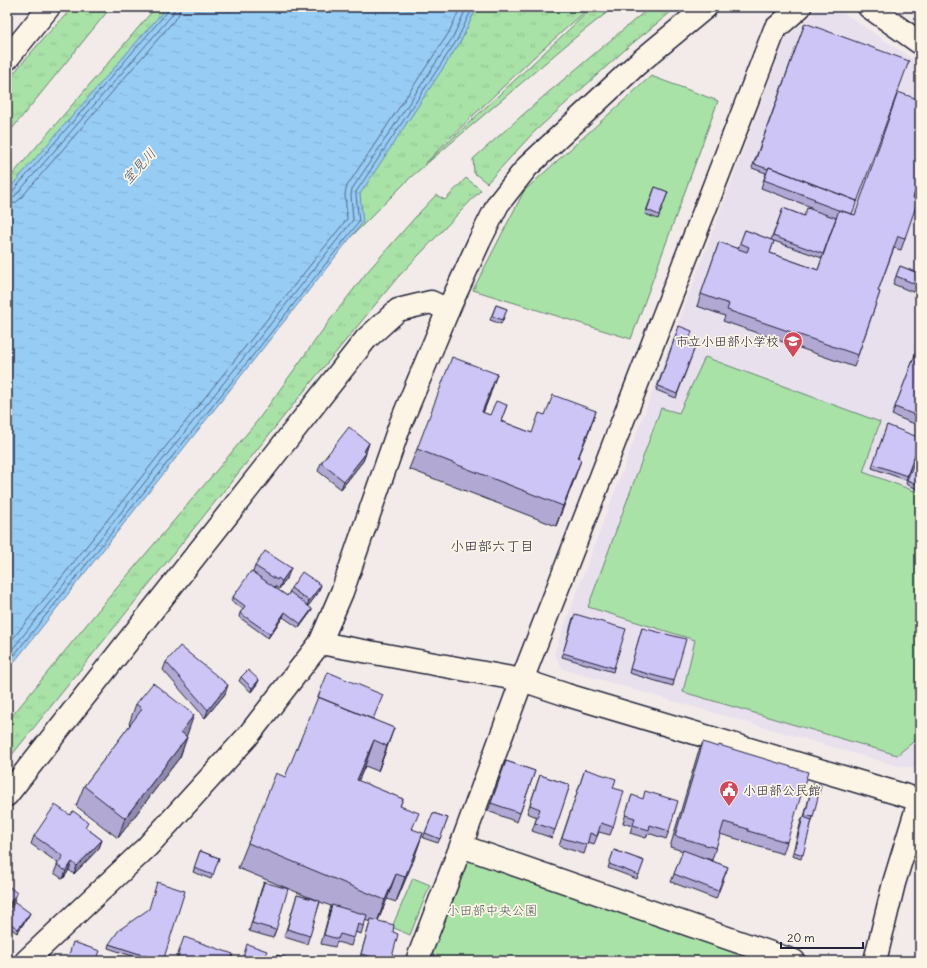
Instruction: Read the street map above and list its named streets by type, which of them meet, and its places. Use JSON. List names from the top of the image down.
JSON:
{
  "districts": ["小田部六丁目"],
  "water": ["室見川"],
  "parks": ["小田部中央公園"],
  "places": {
    "school or university": ["市立小田部小学校"],
    "public building": ["小田部公民館"]
  },
  "scale_bar": "20 m"
}
